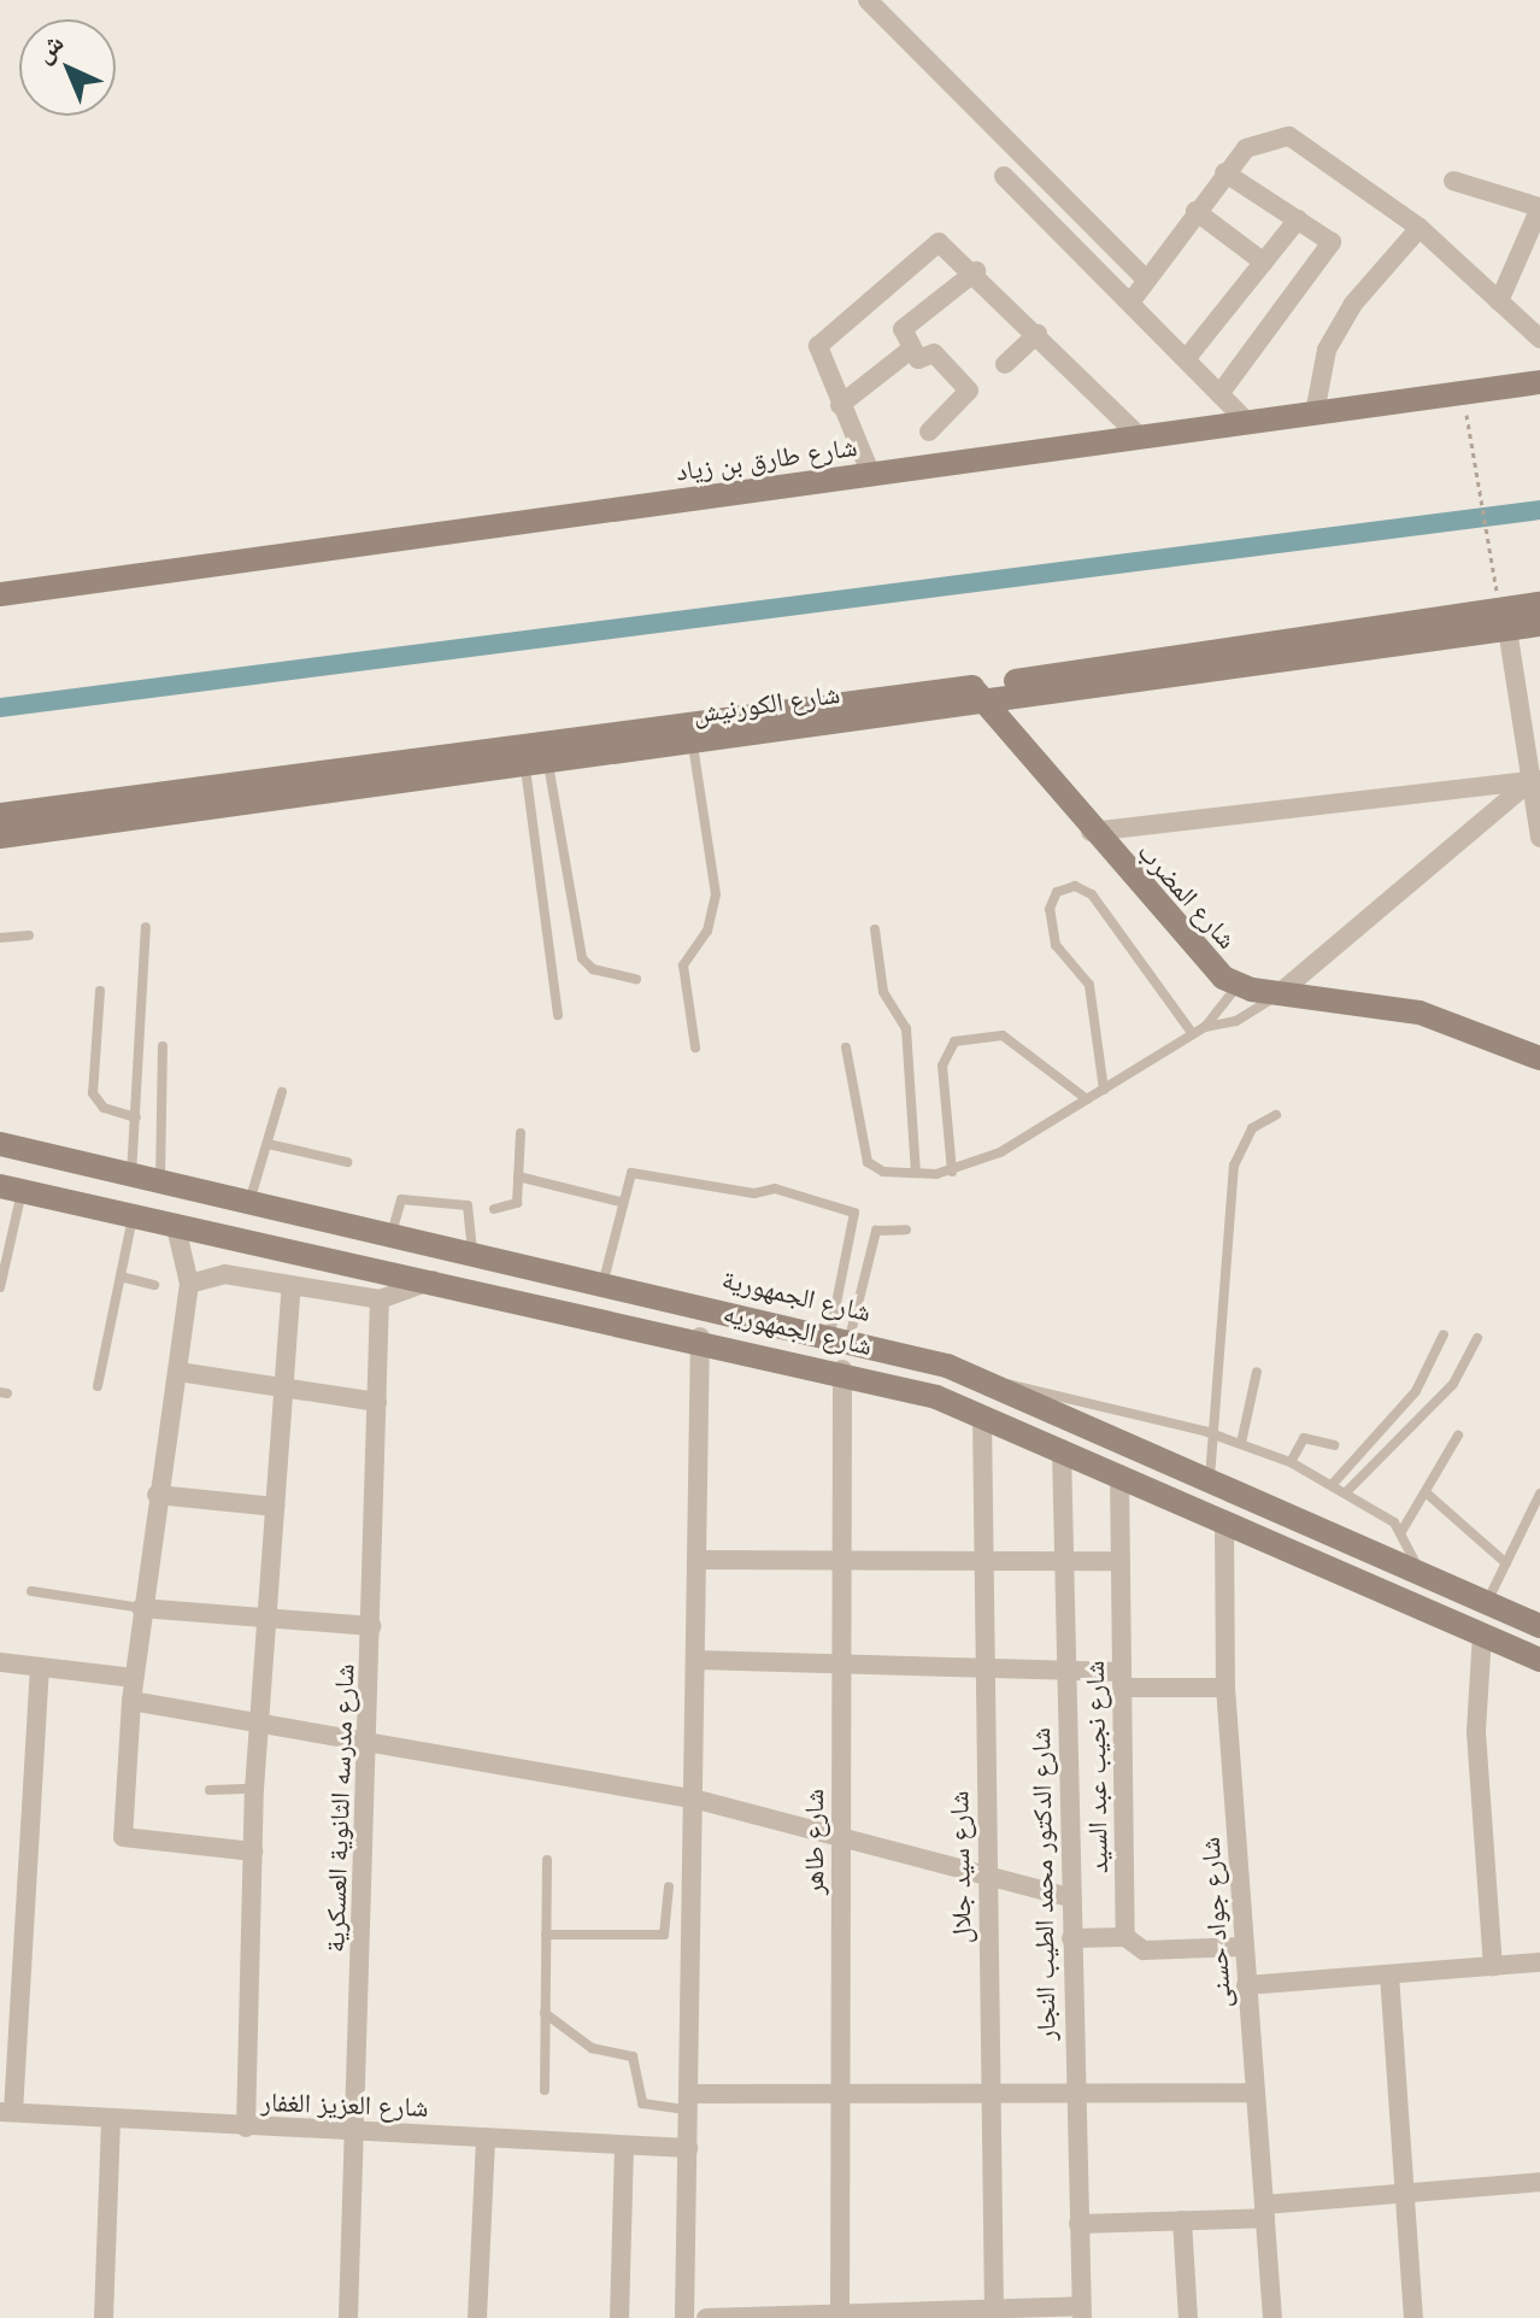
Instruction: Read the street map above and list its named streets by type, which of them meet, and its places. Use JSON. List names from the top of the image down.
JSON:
{
  "streets": {
    "main road": [
      "شارع طارق بن زياد",
      "شارع الكورنيش",
      "شارع المضرب",
      "شارع الجمهورية",
      "شارع الجمهوريه"
    ],
    "street": [
      "شارع نجيب عبد السيد",
      "شارع مدرسه الثانوية العسكرية",
      "شارع طاهر",
      "شارع سيد جلال",
      "شارع الدكتور محمد الطيب النجار",
      "شارع جواد حسنى",
      "شارع العزيز الغفار"
    ]
  },
  "crossings": [
    ["شارع الكورنيش", "شارع المضرب"],
    ["شارع الجمهوريه", "شارع نجيب عبد السيد"],
    ["شارع الجمهوريه", "شارع طاهر"],
    ["شارع الجمهوريه", "شارع سيد جلال"],
    ["شارع الجمهوريه", "شارع الدكتور محمد الطيب النجار"],
    ["شارع الجمهوريه", "شارع جواد حسنى"],
    ["شارع مدرسه الثانوية العسكرية", "شارع العزيز الغفار"]
  ],
  "north": "top left"
}
